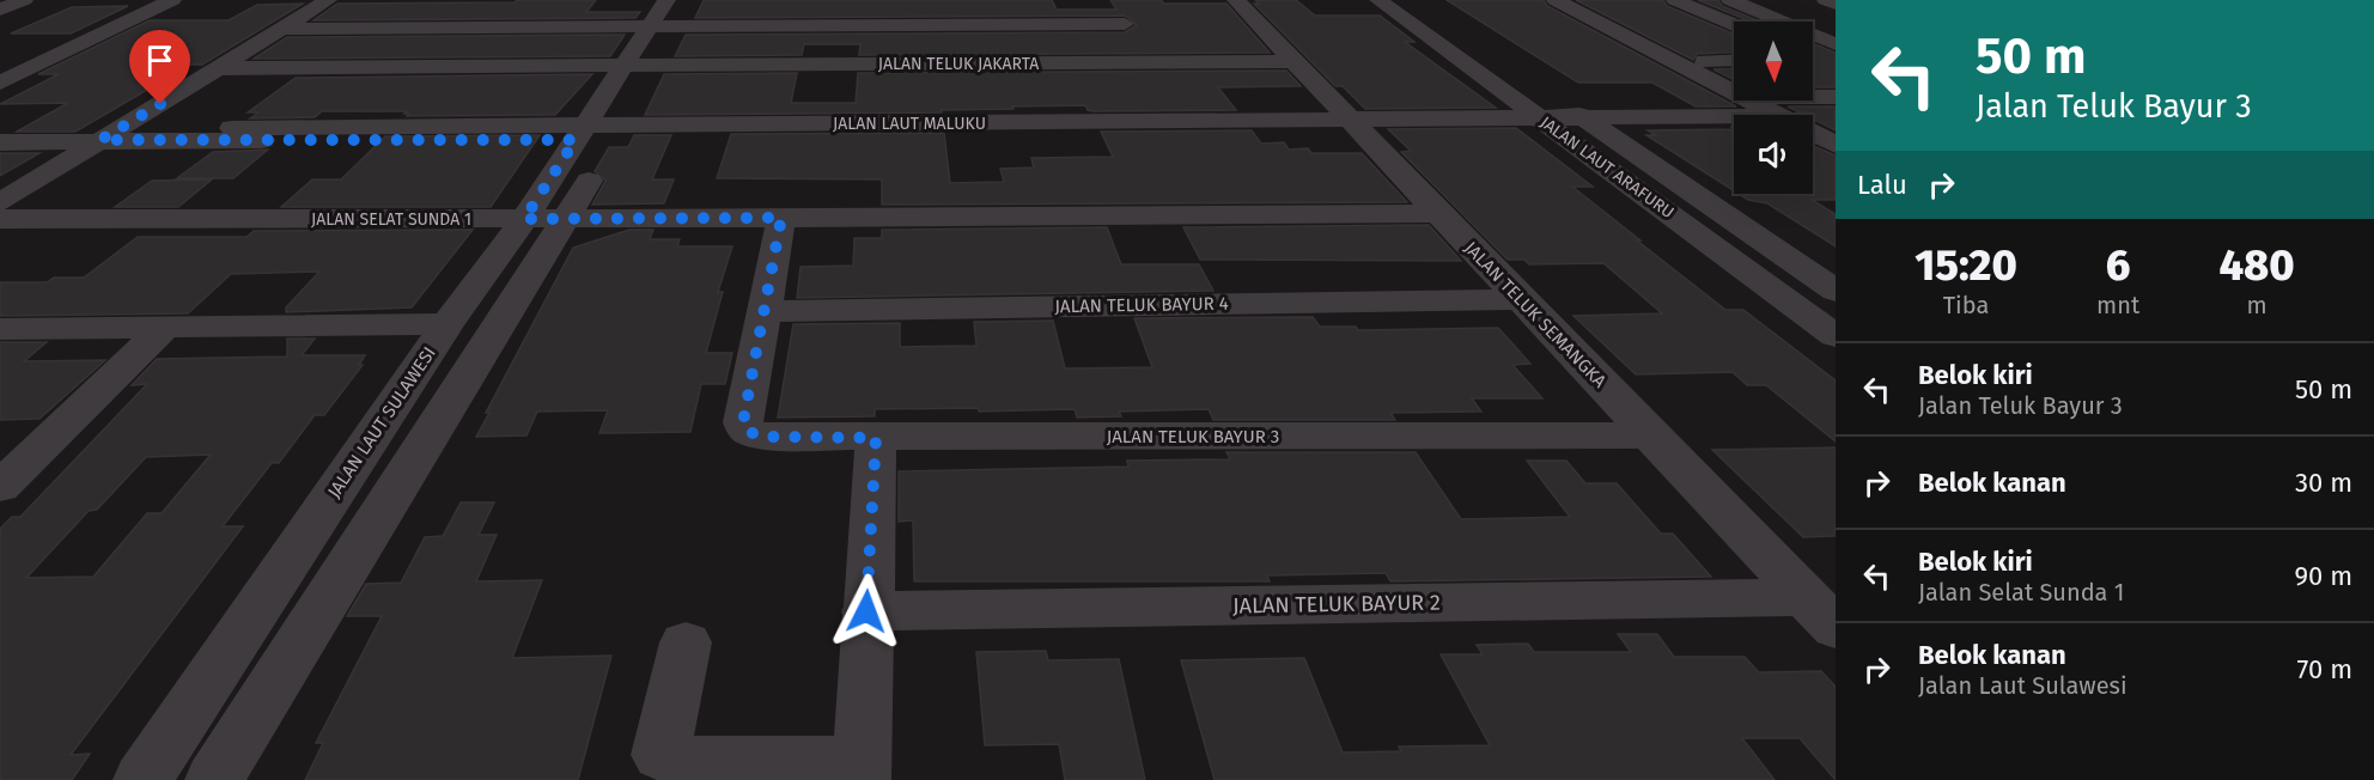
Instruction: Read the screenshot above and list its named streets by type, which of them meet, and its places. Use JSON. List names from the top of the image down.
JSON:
{
  "streets": {
    "street": [
      "JALAN TELUK JAKARTA",
      "JALAN LAUT MALUKU",
      "JALAN LAUT ARAFURU",
      "JALAN SELAT SUNDA 1",
      "JALAN TELUK BAYUR 4",
      "JALAN TELUK SEMANGKA",
      "JALAN LAUT SULAWESI",
      "JALAN TELUK BAYUR 3",
      "JALAN TELUK BAYUR 2"
    ]
  },
  "crossings": [
    ["JALAN TELUK JAKARTA", "JALAN TELUK SEMANGKA"],
    ["JALAN TELUK JAKARTA", "JALAN LAUT SULAWESI"],
    ["JALAN LAUT MALUKU", "JALAN LAUT ARAFURU"],
    ["JALAN LAUT MALUKU", "JALAN TELUK SEMANGKA"],
    ["JALAN LAUT MALUKU", "JALAN LAUT SULAWESI"],
    ["JALAN SELAT SUNDA 1", "JALAN TELUK SEMANGKA"],
    ["JALAN SELAT SUNDA 1", "JALAN LAUT SULAWESI"],
    ["JALAN TELUK BAYUR 4", "JALAN TELUK SEMANGKA"],
    ["JALAN TELUK BAYUR 4", "JALAN TELUK BAYUR 3"],
    ["JALAN TELUK SEMANGKA", "JALAN TELUK BAYUR 3"],
    ["JALAN TELUK SEMANGKA", "JALAN TELUK BAYUR 2"]
  ],
  "north": "bottom",
  "page": {
    "turn": ["50 m", "Jalan Teluk Bayur 3"],
    "then": "Lalu",
    "eta": [
      "15:20",
      "Tiba",
      "6",
      "mnt",
      "480",
      "m"
    ],
    "list": [
      {
        "name": "Belok kiri",
        "note": "Jalan Teluk Bayur 3",
        "value": "50 m"
      },
      {
        "name": "Belok kanan",
        "value": "30 m"
      },
      {
        "name": "Belok kiri",
        "note": "Jalan Selat Sunda 1",
        "value": "90 m"
      },
      {
        "name": "Belok kanan",
        "note": "Jalan Laut Sulawesi",
        "value": "70 m"
      }
    ]
  }
}
